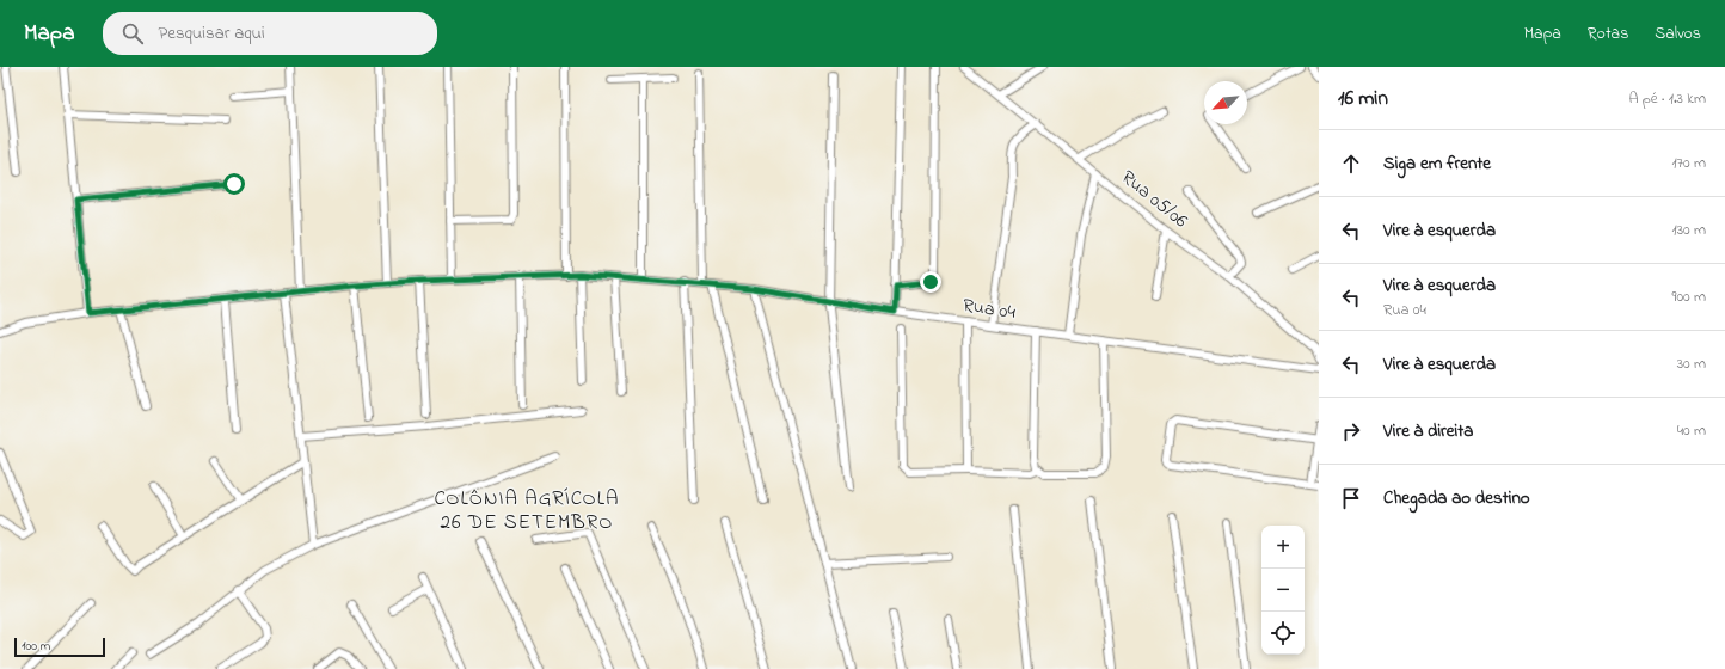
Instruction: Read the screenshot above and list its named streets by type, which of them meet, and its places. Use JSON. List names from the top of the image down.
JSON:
{
  "streets": {
    "street": ["Rua 05/06", "Rua 04"]
  },
  "districts": ["COLÔNIA AGRÍCOLA 26 DE SETEMBRO"],
  "scale_bar": "100 m",
  "north": "bottom left",
  "page": {
    "header": "Mapa",
    "search": "Pesquisar aqui",
    "nav": ["Mapa", "Rotas", "Salvos"],
    "heading": ["16 min", "A pé · 1.3 km"],
    "list": [
      ["Siga em frente", "170 m"],
      ["Vire à esquerda", "130 m"],
      ["Vire à esquerda", "Rua 04", "900 m"],
      ["Vire à esquerda", "30 m"],
      ["Vire à direita", "40 m"],
      "Chegada ao destino"
    ],
    "map_buttons": ["+", "−"],
    "scale": "100 m"
  }
}
